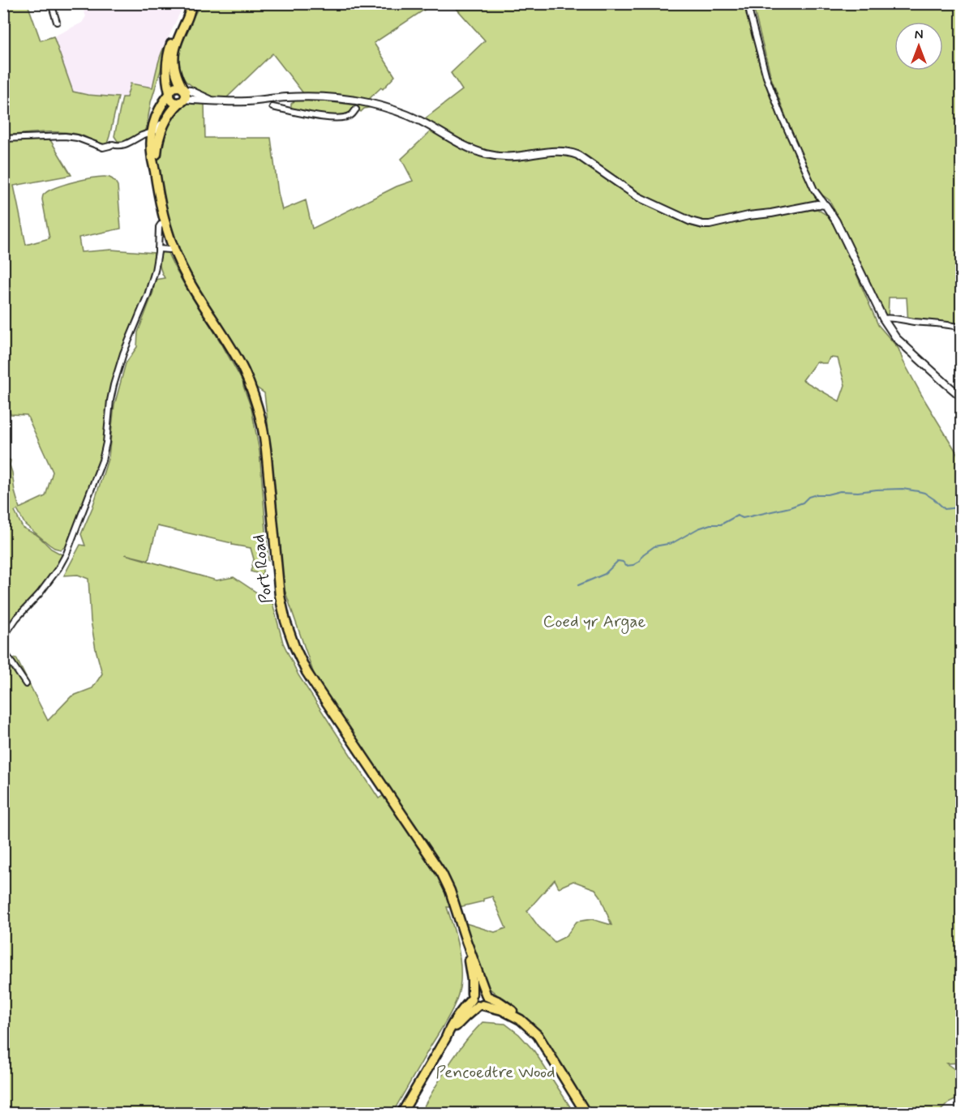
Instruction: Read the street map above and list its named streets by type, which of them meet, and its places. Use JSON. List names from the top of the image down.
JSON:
{
  "streets": {
    "main road": ["Port Road"]
  },
  "parks": ["Coed yr Argae", "Pencoedtre Wood"],
  "north": "top"
}
